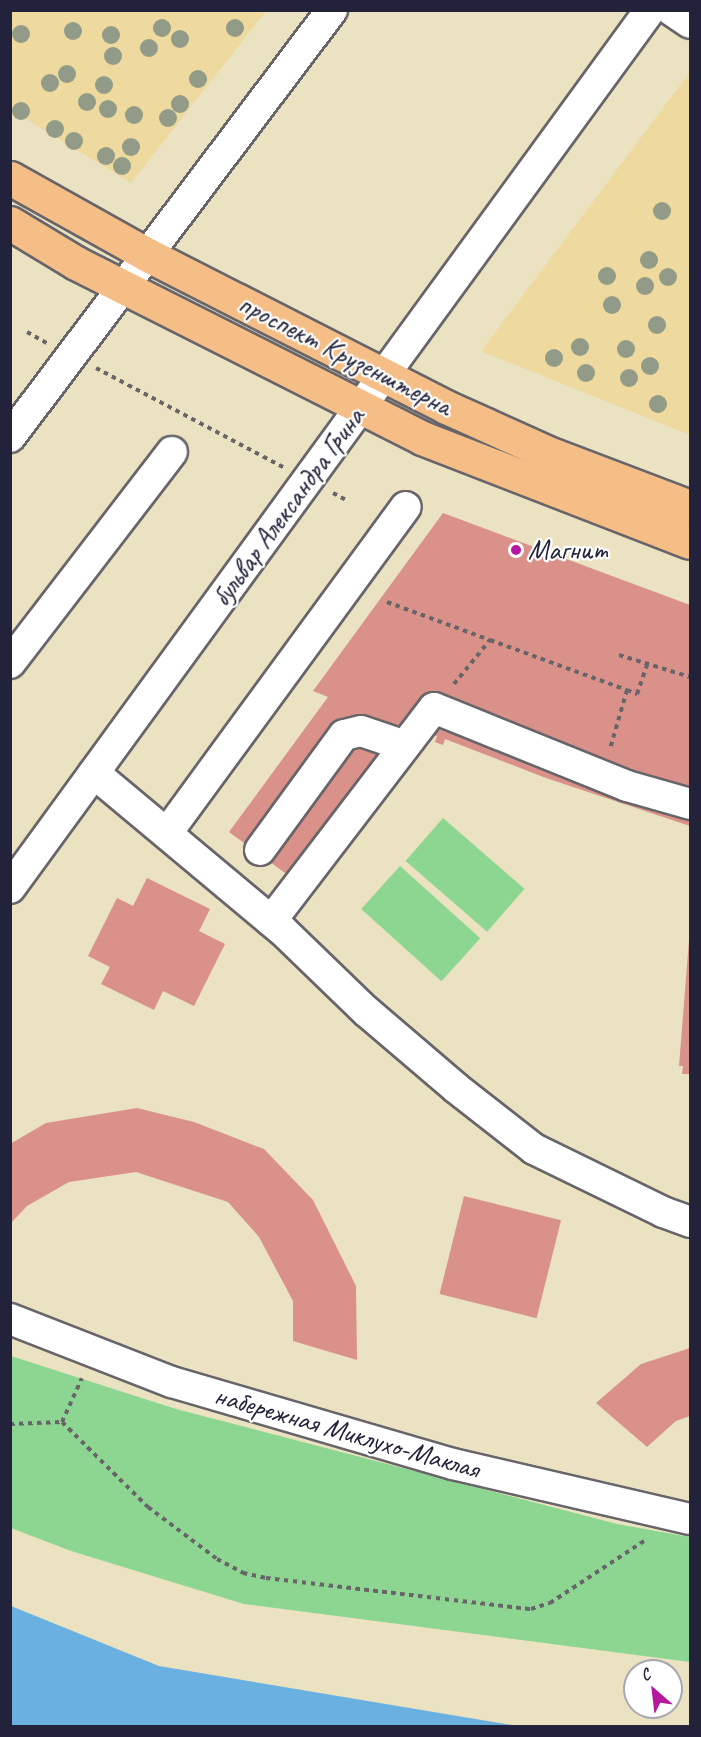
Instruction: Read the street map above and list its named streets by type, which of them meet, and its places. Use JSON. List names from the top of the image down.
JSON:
{
  "streets": {
    "main road": ["проспект Крузенштерна"],
    "street": ["бульвар Александра Грина", "набережная Миклухо-Маклая"]
  },
  "crossings": [
    ["проспект Крузенштерна", "бульвар Александра Грина"]
  ],
  "places": ["Магнит"],
  "north": "top left"
}
